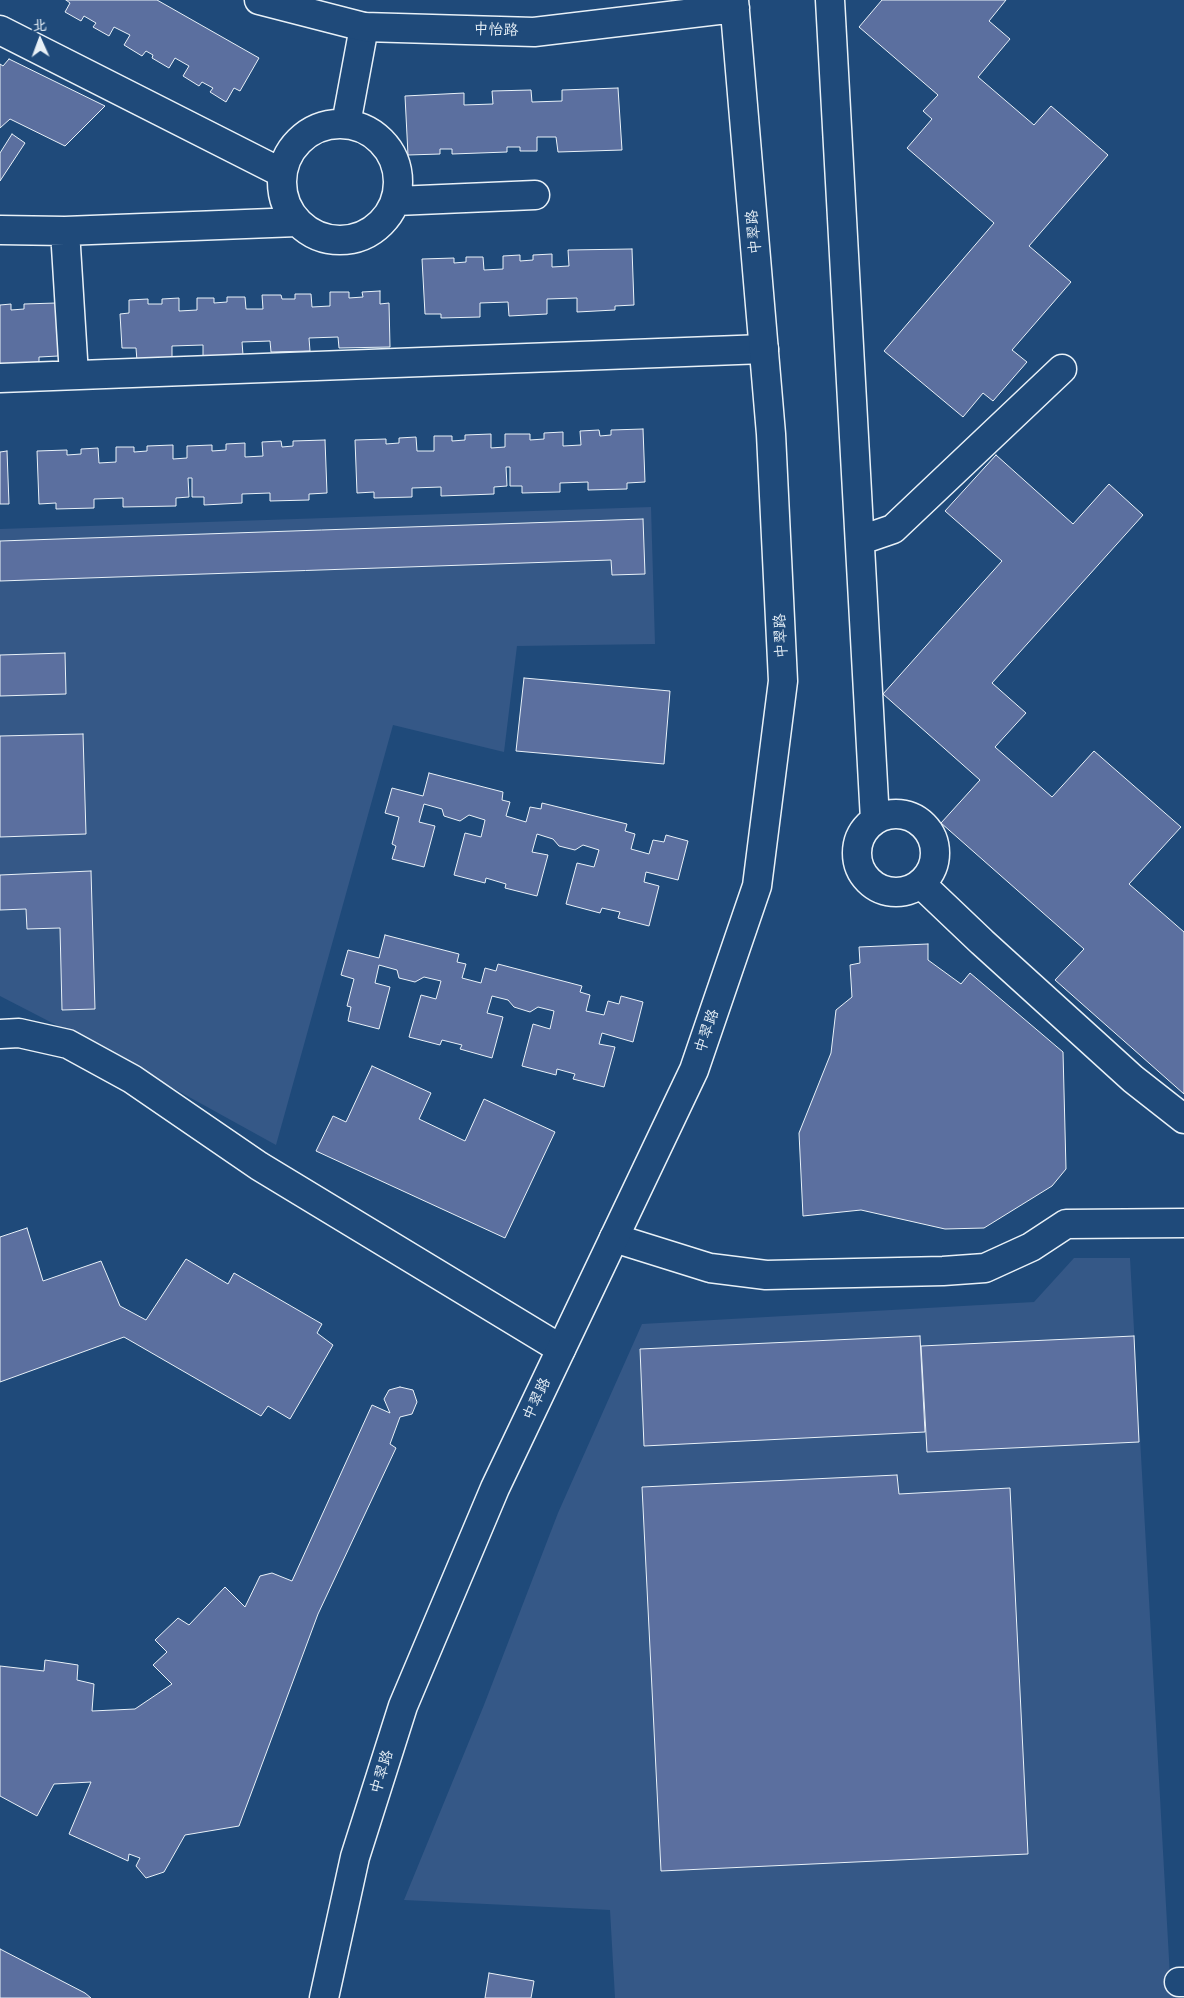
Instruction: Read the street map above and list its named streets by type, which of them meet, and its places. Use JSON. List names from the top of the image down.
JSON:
{
  "streets": {
    "street": ["中怡路", "中翠路"]
  },
  "crossings": [
    ["中怡路", "中翠路"]
  ],
  "north": "top"
}
